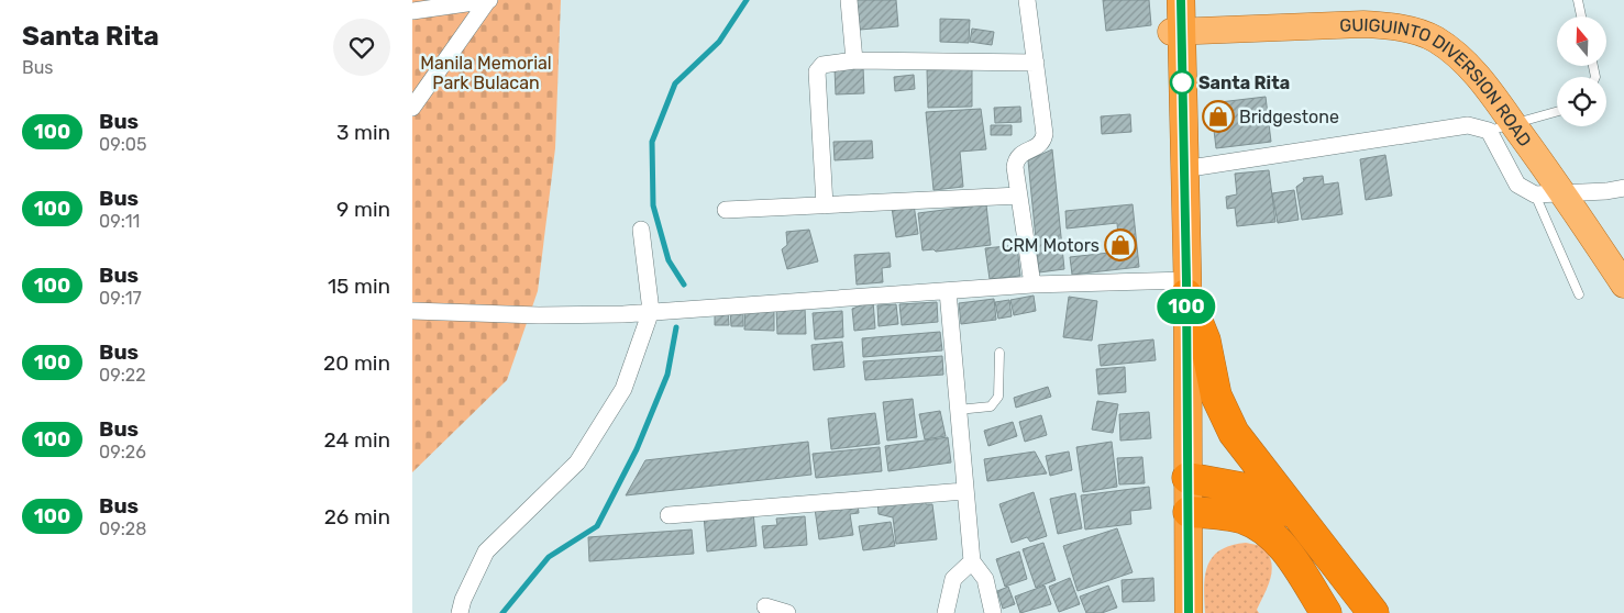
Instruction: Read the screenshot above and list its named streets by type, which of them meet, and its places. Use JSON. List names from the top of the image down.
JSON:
{
  "streets": {
    "main road": ["GUIGUINTO DIVERSION ROAD"]
  },
  "parks": ["Manila Memorial Park Bulacan"],
  "places": {
    "other": ["Santa Rita"],
    "shop": ["Bridgestone", "CRM Motors"]
  },
  "lines": ["bus line 100"],
  "north": "top",
  "page": {
    "heading": ["Santa Rita", "Bus"],
    "on_map": "100",
    "list": [
      {
        "mark": "100",
        "name": "Bus",
        "note": "09:05",
        "value": "3 min"
      },
      {
        "mark": "100",
        "name": "Bus",
        "note": "09:11",
        "value": "9 min"
      },
      {
        "mark": "100",
        "name": "Bus",
        "note": "09:17",
        "value": "15 min"
      },
      {
        "mark": "100",
        "name": "Bus",
        "note": "09:22",
        "value": "20 min"
      },
      {
        "mark": "100",
        "name": "Bus",
        "note": "09:26",
        "value": "24 min"
      },
      {
        "mark": "100",
        "name": "Bus",
        "note": "09:28",
        "value": "26 min"
      }
    ]
  }
}
